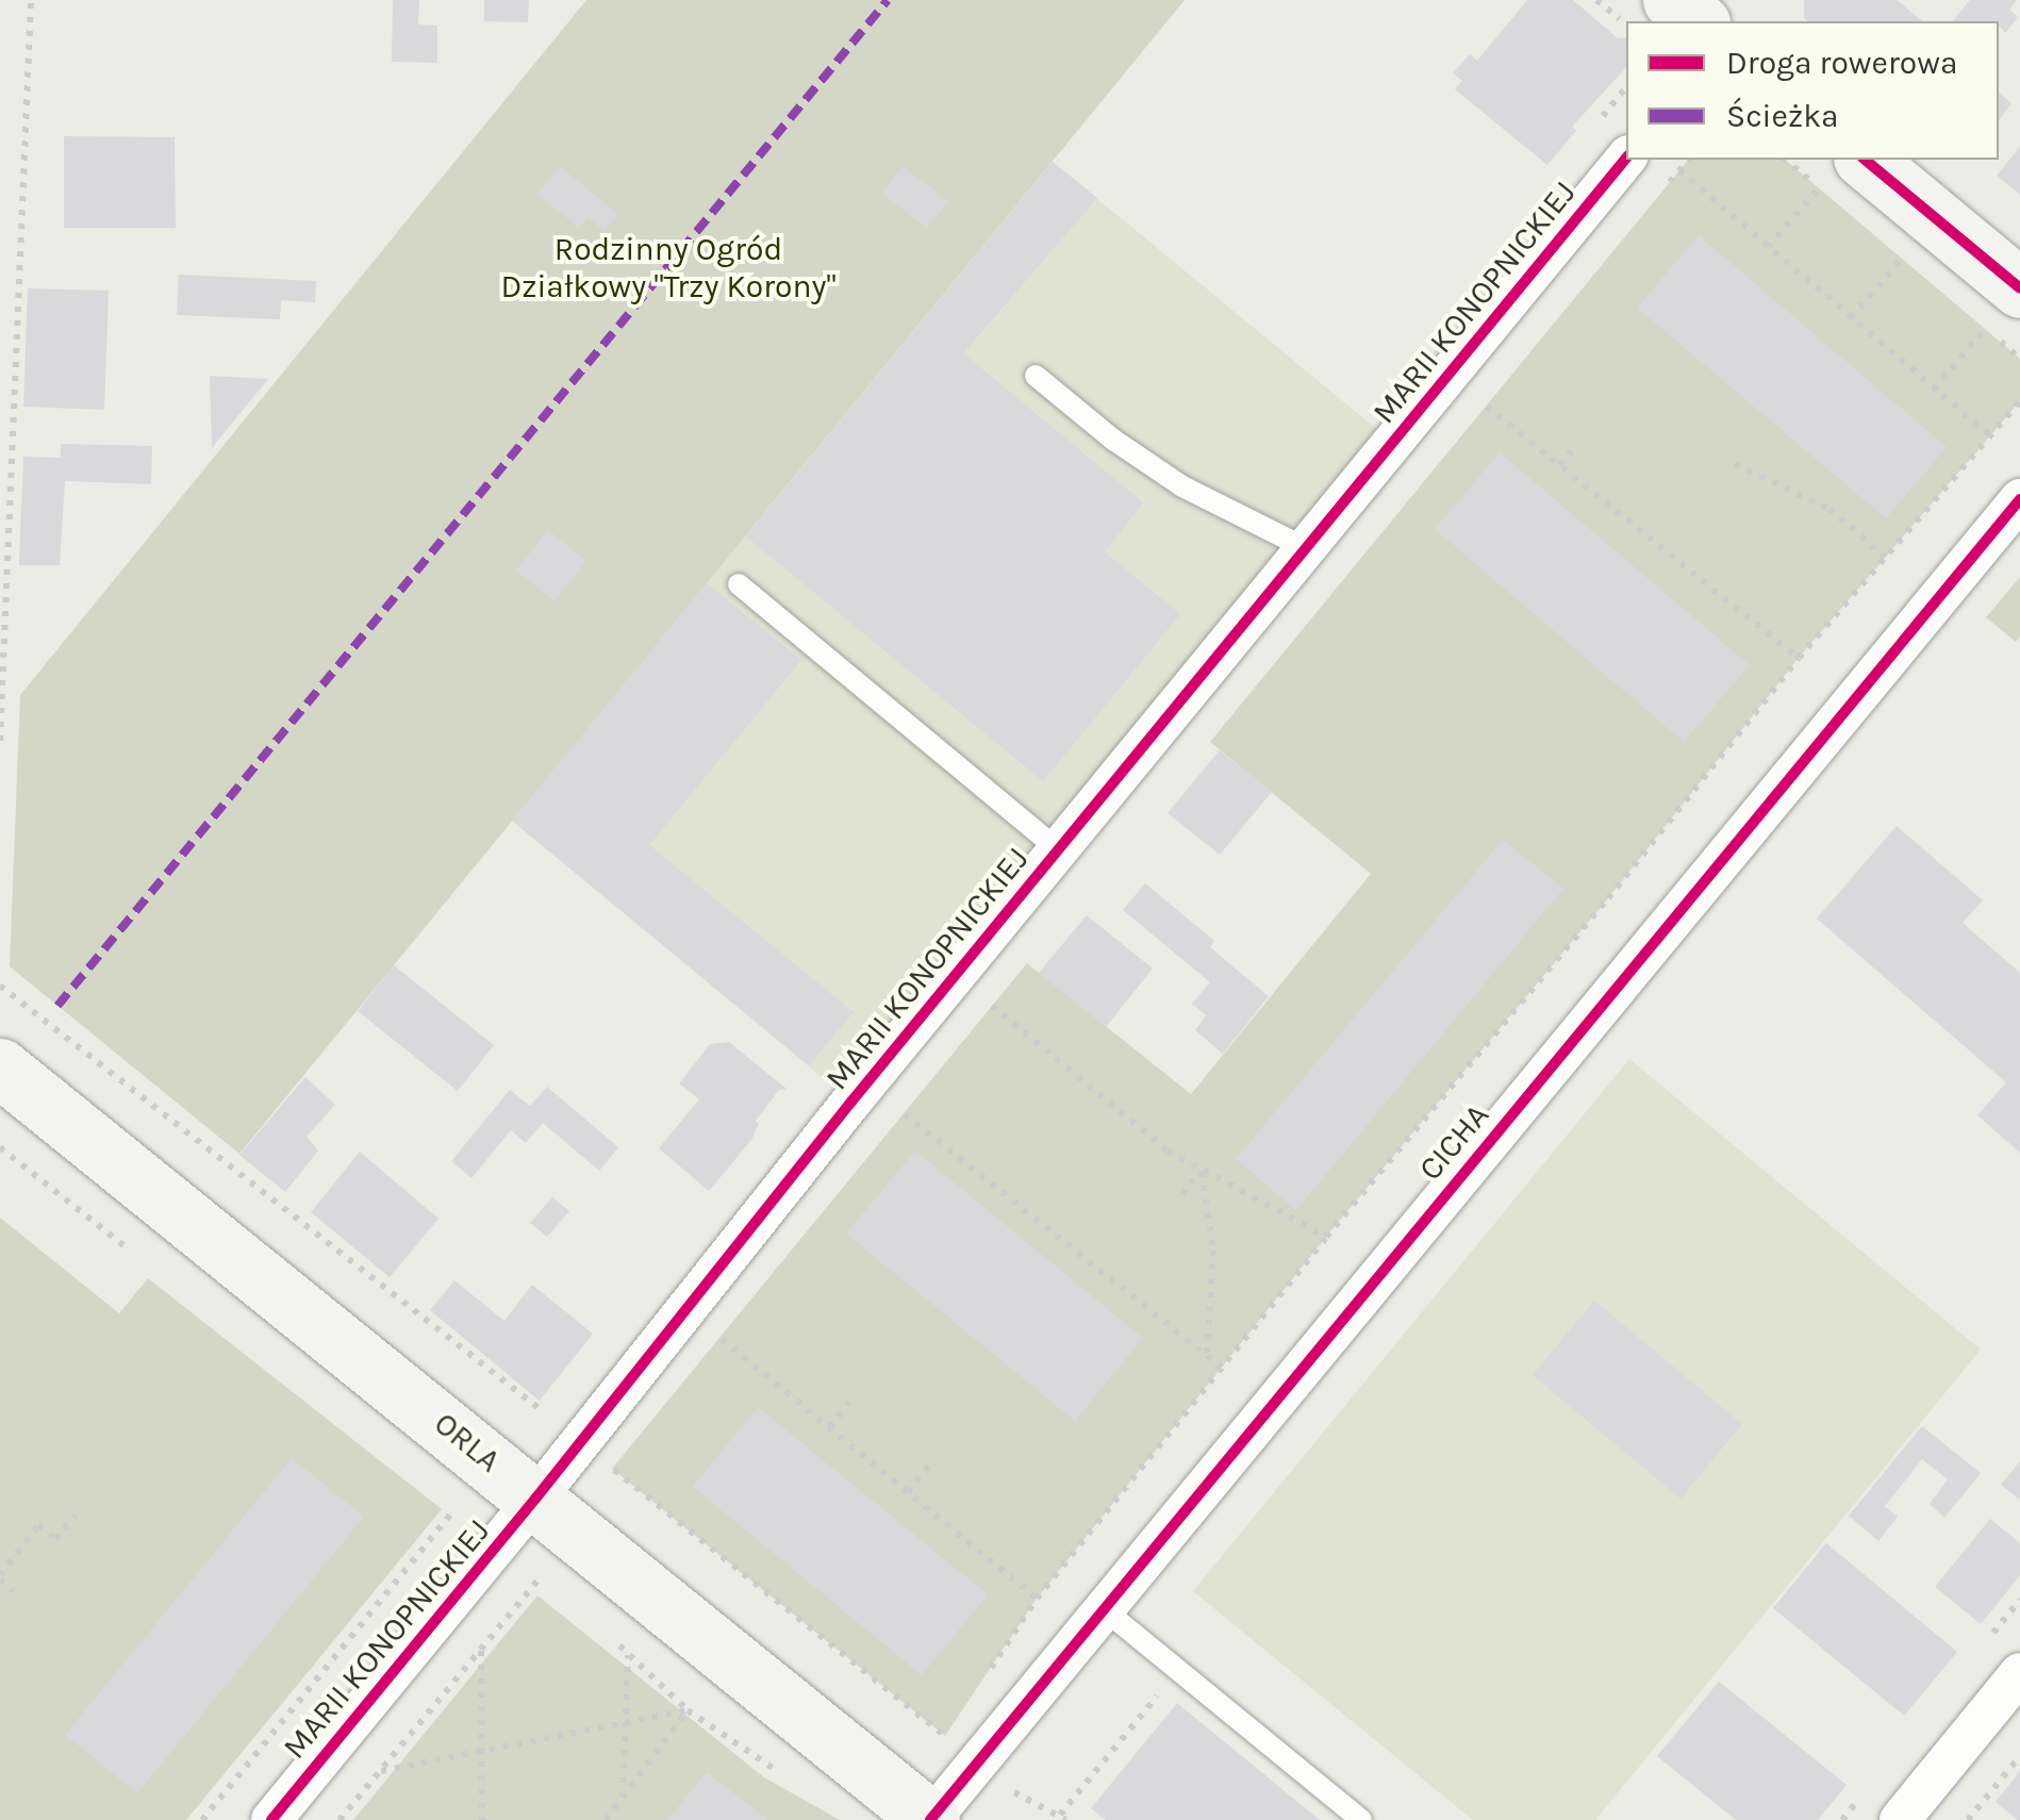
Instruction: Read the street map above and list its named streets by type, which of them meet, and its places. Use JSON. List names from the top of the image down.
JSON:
{
  "streets": {
    "street": ["MARII KONOPNICKIEJ", "CICHA", "ORLA"]
  },
  "crossings": [
    ["MARII KONOPNICKIEJ", "ORLA"],
    ["CICHA", "ORLA"]
  ],
  "parks": ["Rodzinny Ogród Działkowy \"Trzy Korony\""],
  "legend": ["Droga rowerowa", "Ścieżka"]
}
